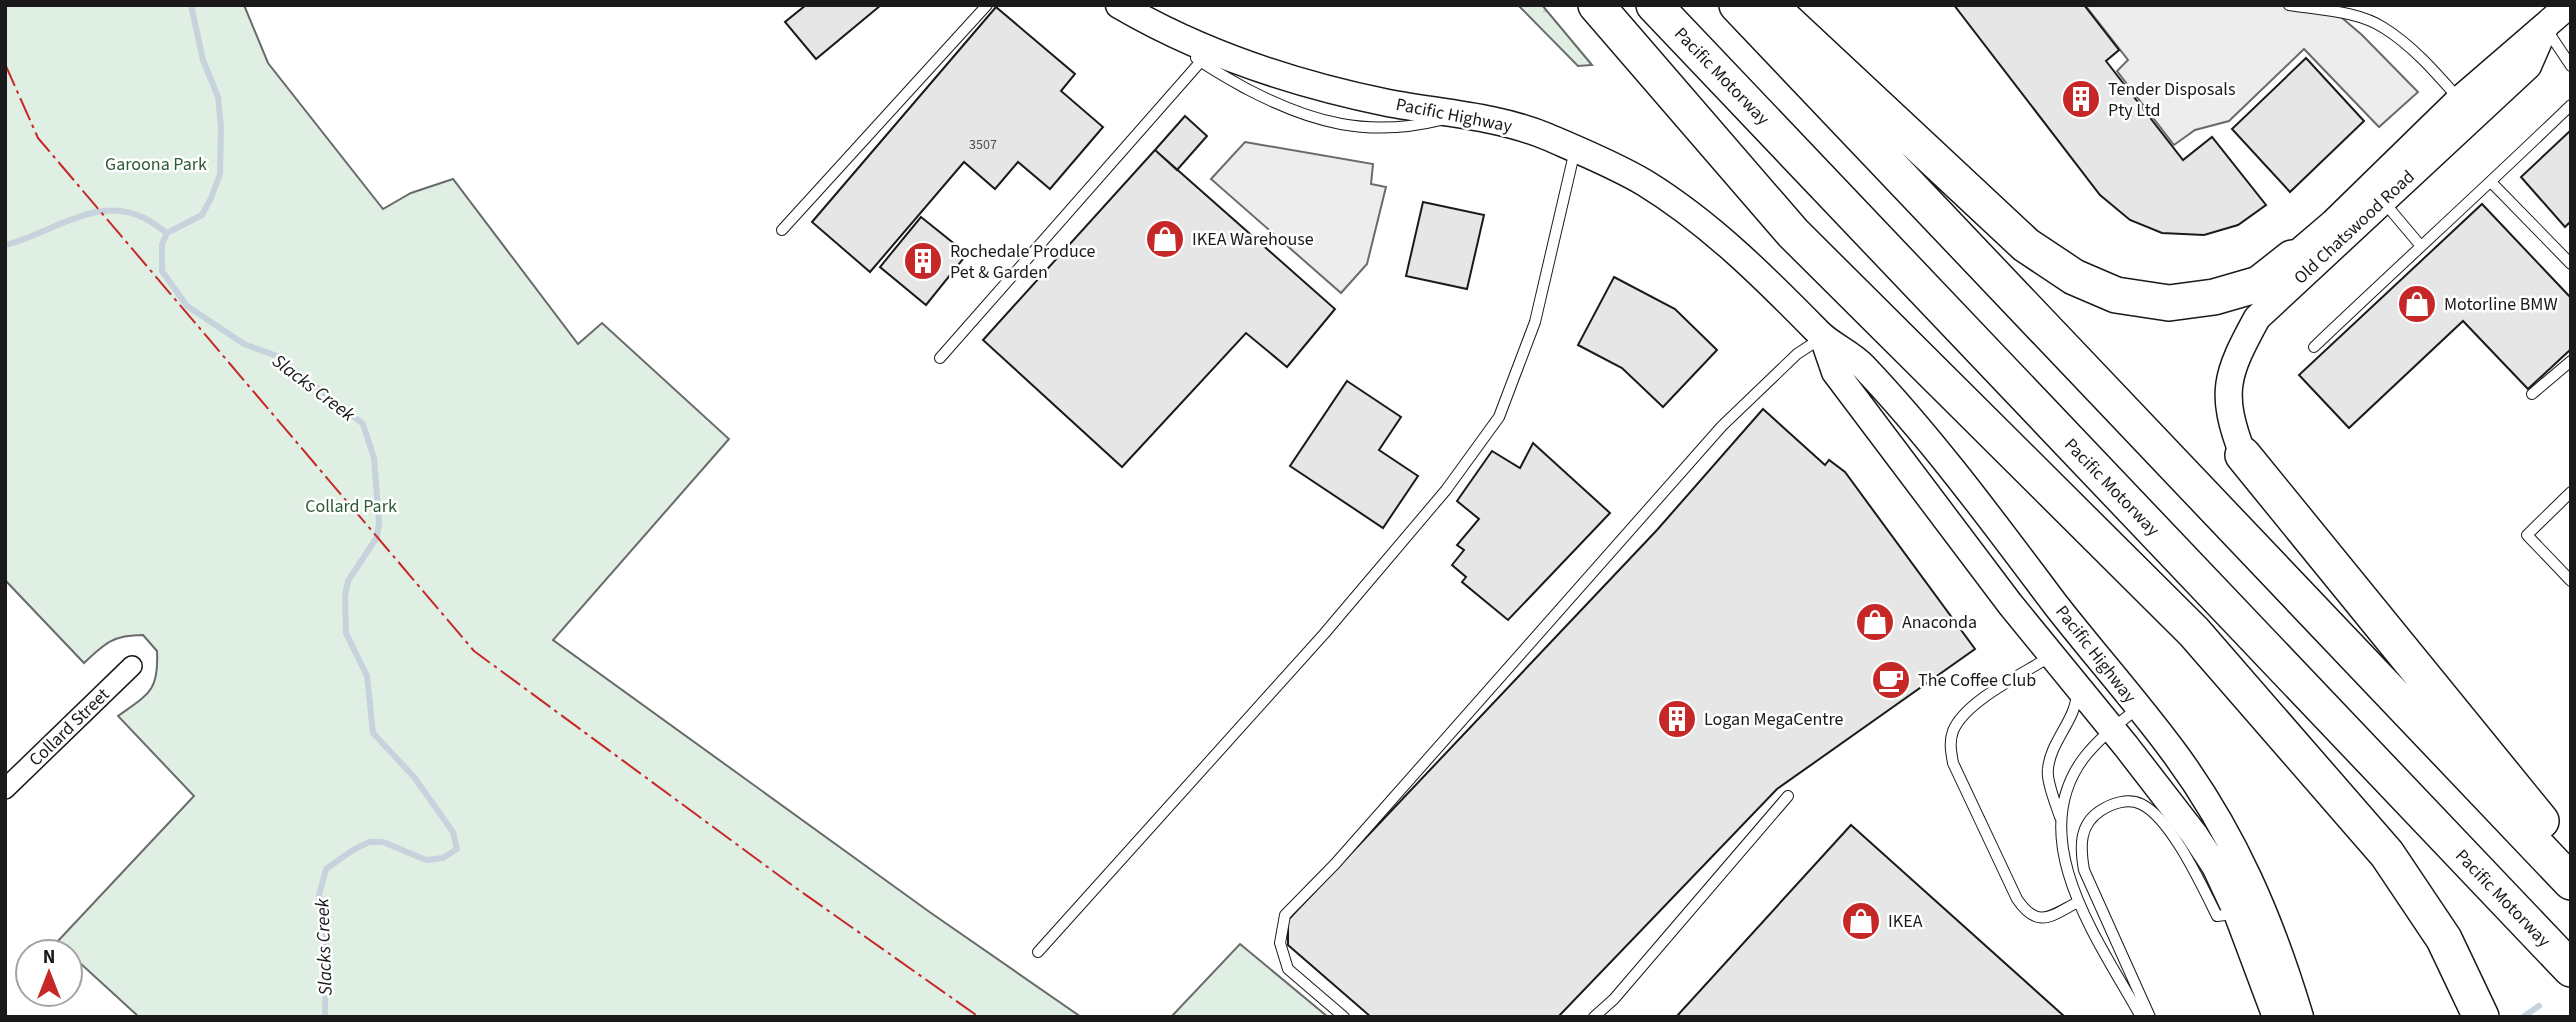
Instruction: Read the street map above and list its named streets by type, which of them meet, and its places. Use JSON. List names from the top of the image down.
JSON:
{
  "streets": {
    "highway": ["Pacific Motorway"],
    "street": ["Pacific Highway", "Old Chatswood Road", "Collard Street"]
  },
  "water": ["Slacks Creek"],
  "parks": ["Garoona Park", "Collard Park"],
  "places": {
    "building": ["Tender Disposals Pty Ltd", "Rochedale Produce Pet & Garden", "Logan MegaCentre"],
    "shop": [
      "IKEA Warehouse",
      "Motorline BMW",
      "Anaconda",
      "IKEA"
    ],
    "cafe": ["The Coffee Club"]
  },
  "house_numbers": ["3507"],
  "north": "top"
}
